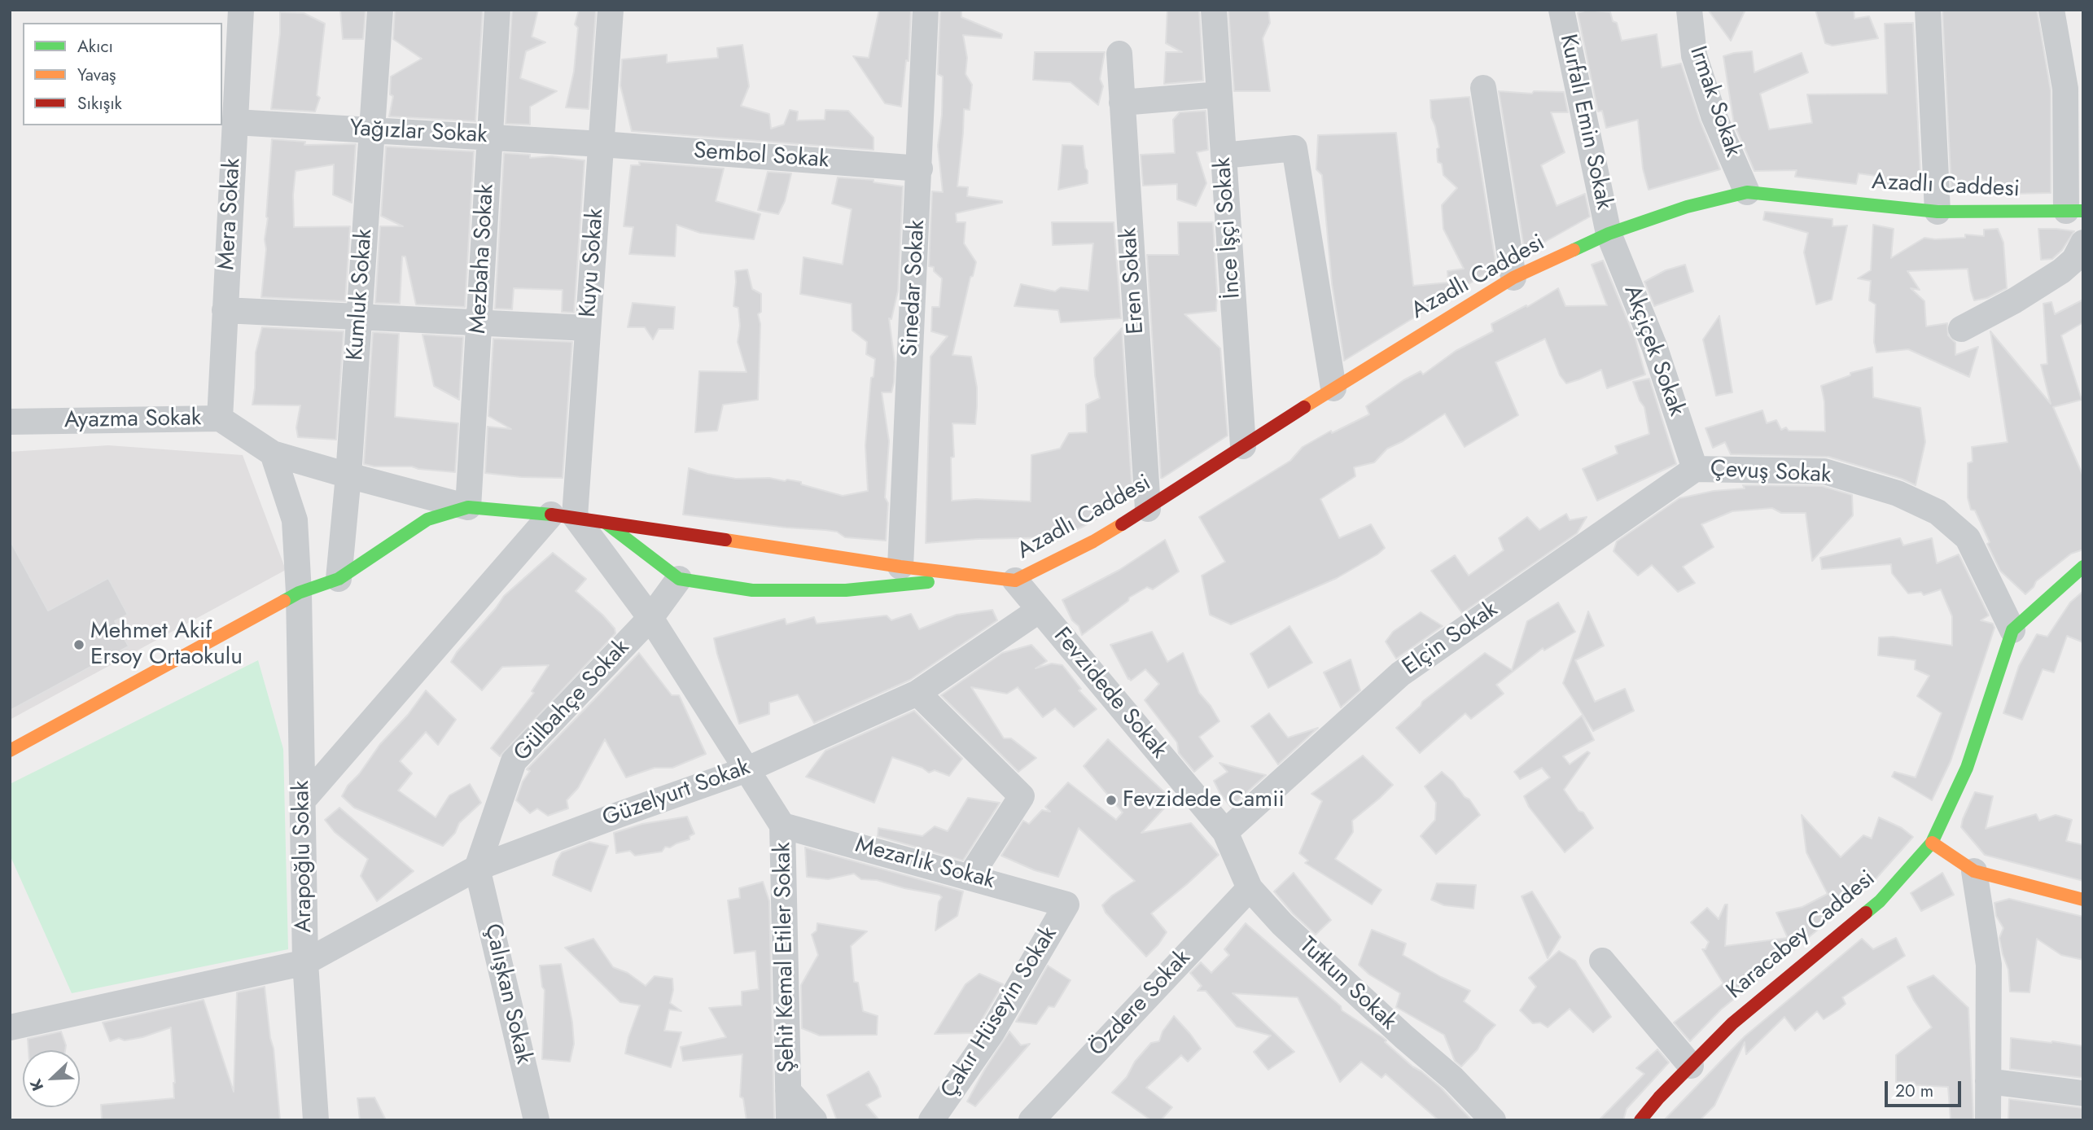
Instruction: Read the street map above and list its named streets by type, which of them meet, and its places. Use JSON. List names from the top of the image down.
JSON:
{
  "streets": {
    "street": [
      "Irmak Sokak",
      "Kurfalı Emin Sokak",
      "Yağızlar Sokak",
      "Sembol Sokak",
      "Azadlı Caddesi",
      "Mera Sokak",
      "İnce İşçi Sokak",
      "Mezbaha Sokak",
      "Kuyu Sokak",
      "Eren Sokak",
      "Sinedar Sokak",
      "Kumluk Sokak",
      "Akçiçek Sokak",
      "Ayazma Sokak",
      "Çevuş Sokak",
      "Elçin Sokak",
      "Fevzidede Sokak",
      "Gülbahçe Sokak",
      "Güzelyurt Sokak",
      "Arapoğlu Sokak",
      "Mezarlık Sokak",
      "Karacabey Caddesi",
      "Şehit Kemal Etiler Sokak",
      "Tutkun Sokak",
      "Çalışkan Sokak",
      "Özdere Sokak",
      "Çakır Hüseyin Sokak"
    ]
  },
  "crossings": [
    ["Irmak Sokak", "Azadlı Caddesi"],
    ["Kurfalı Emin Sokak", "Azadlı Caddesi"],
    ["Kurfalı Emin Sokak", "Akçiçek Sokak"],
    ["Yağızlar Sokak", "Sembol Sokak"],
    ["Yağızlar Sokak", "Mera Sokak"],
    ["Yağızlar Sokak", "Mezbaha Sokak"],
    ["Yağızlar Sokak", "Kuyu Sokak"],
    ["Yağızlar Sokak", "Kumluk Sokak"],
    ["Sembol Sokak", "Kuyu Sokak"],
    ["Sembol Sokak", "Sinedar Sokak"],
    ["Azadlı Caddesi", "İnce İşçi Sokak"],
    ["Azadlı Caddesi", "Mezbaha Sokak"],
    ["Azadlı Caddesi", "Kuyu Sokak"],
    ["Azadlı Caddesi", "Eren Sokak"],
    ["Azadlı Caddesi", "Sinedar Sokak"],
    ["Azadlı Caddesi", "Kumluk Sokak"],
    ["Azadlı Caddesi", "Akçiçek Sokak"],
    ["Azadlı Caddesi", "Ayazma Sokak"],
    ["Azadlı Caddesi", "Fevzidede Sokak"],
    ["Azadlı Caddesi", "Gülbahçe Sokak"],
    ["Azadlı Caddesi", "Arapoğlu Sokak"],
    ["Azadlı Caddesi", "Şehit Kemal Etiler Sokak"],
    ["Mera Sokak", "Ayazma Sokak"],
    ["Mezbaha Sokak", "Ayazma Sokak"],
    ["Kuyu Sokak", "Şehit Kemal Etiler Sokak"],
    ["Kumluk Sokak", "Ayazma Sokak"],
    ["Akçiçek Sokak", "Çevuş Sokak"],
    ["Akçiçek Sokak", "Elçin Sokak"],
    ["Çevuş Sokak", "Elçin Sokak"],
    ["Çevuş Sokak", "Karacabey Caddesi"],
    ["Elçin Sokak", "Fevzidede Sokak"],
    ["Elçin Sokak", "Tutkun Sokak"],
    ["Fevzidede Sokak", "Güzelyurt Sokak"],
    ["Fevzidede Sokak", "Tutkun Sokak"],
    ["Gülbahçe Sokak", "Güzelyurt Sokak"],
    ["Gülbahçe Sokak", "Şehit Kemal Etiler Sokak"],
    ["Gülbahçe Sokak", "Çalışkan Sokak"],
    ["Güzelyurt Sokak", "Arapoğlu Sokak"],
    ["Güzelyurt Sokak", "Şehit Kemal Etiler Sokak"],
    ["Güzelyurt Sokak", "Çalışkan Sokak"],
    ["Mezarlık Sokak", "Şehit Kemal Etiler Sokak"],
    ["Mezarlık Sokak", "Çakır Hüseyin Sokak"],
    ["Tutkun Sokak", "Özdere Sokak"]
  ],
  "places": ["Mehmet Akif Ersoy Ortaokulu", "Fevzidede Camii"],
  "legend": ["Akıcı", "Yavaş", "Sıkışık"],
  "scale_bar": "20 m",
  "north": "bottom left"
}
